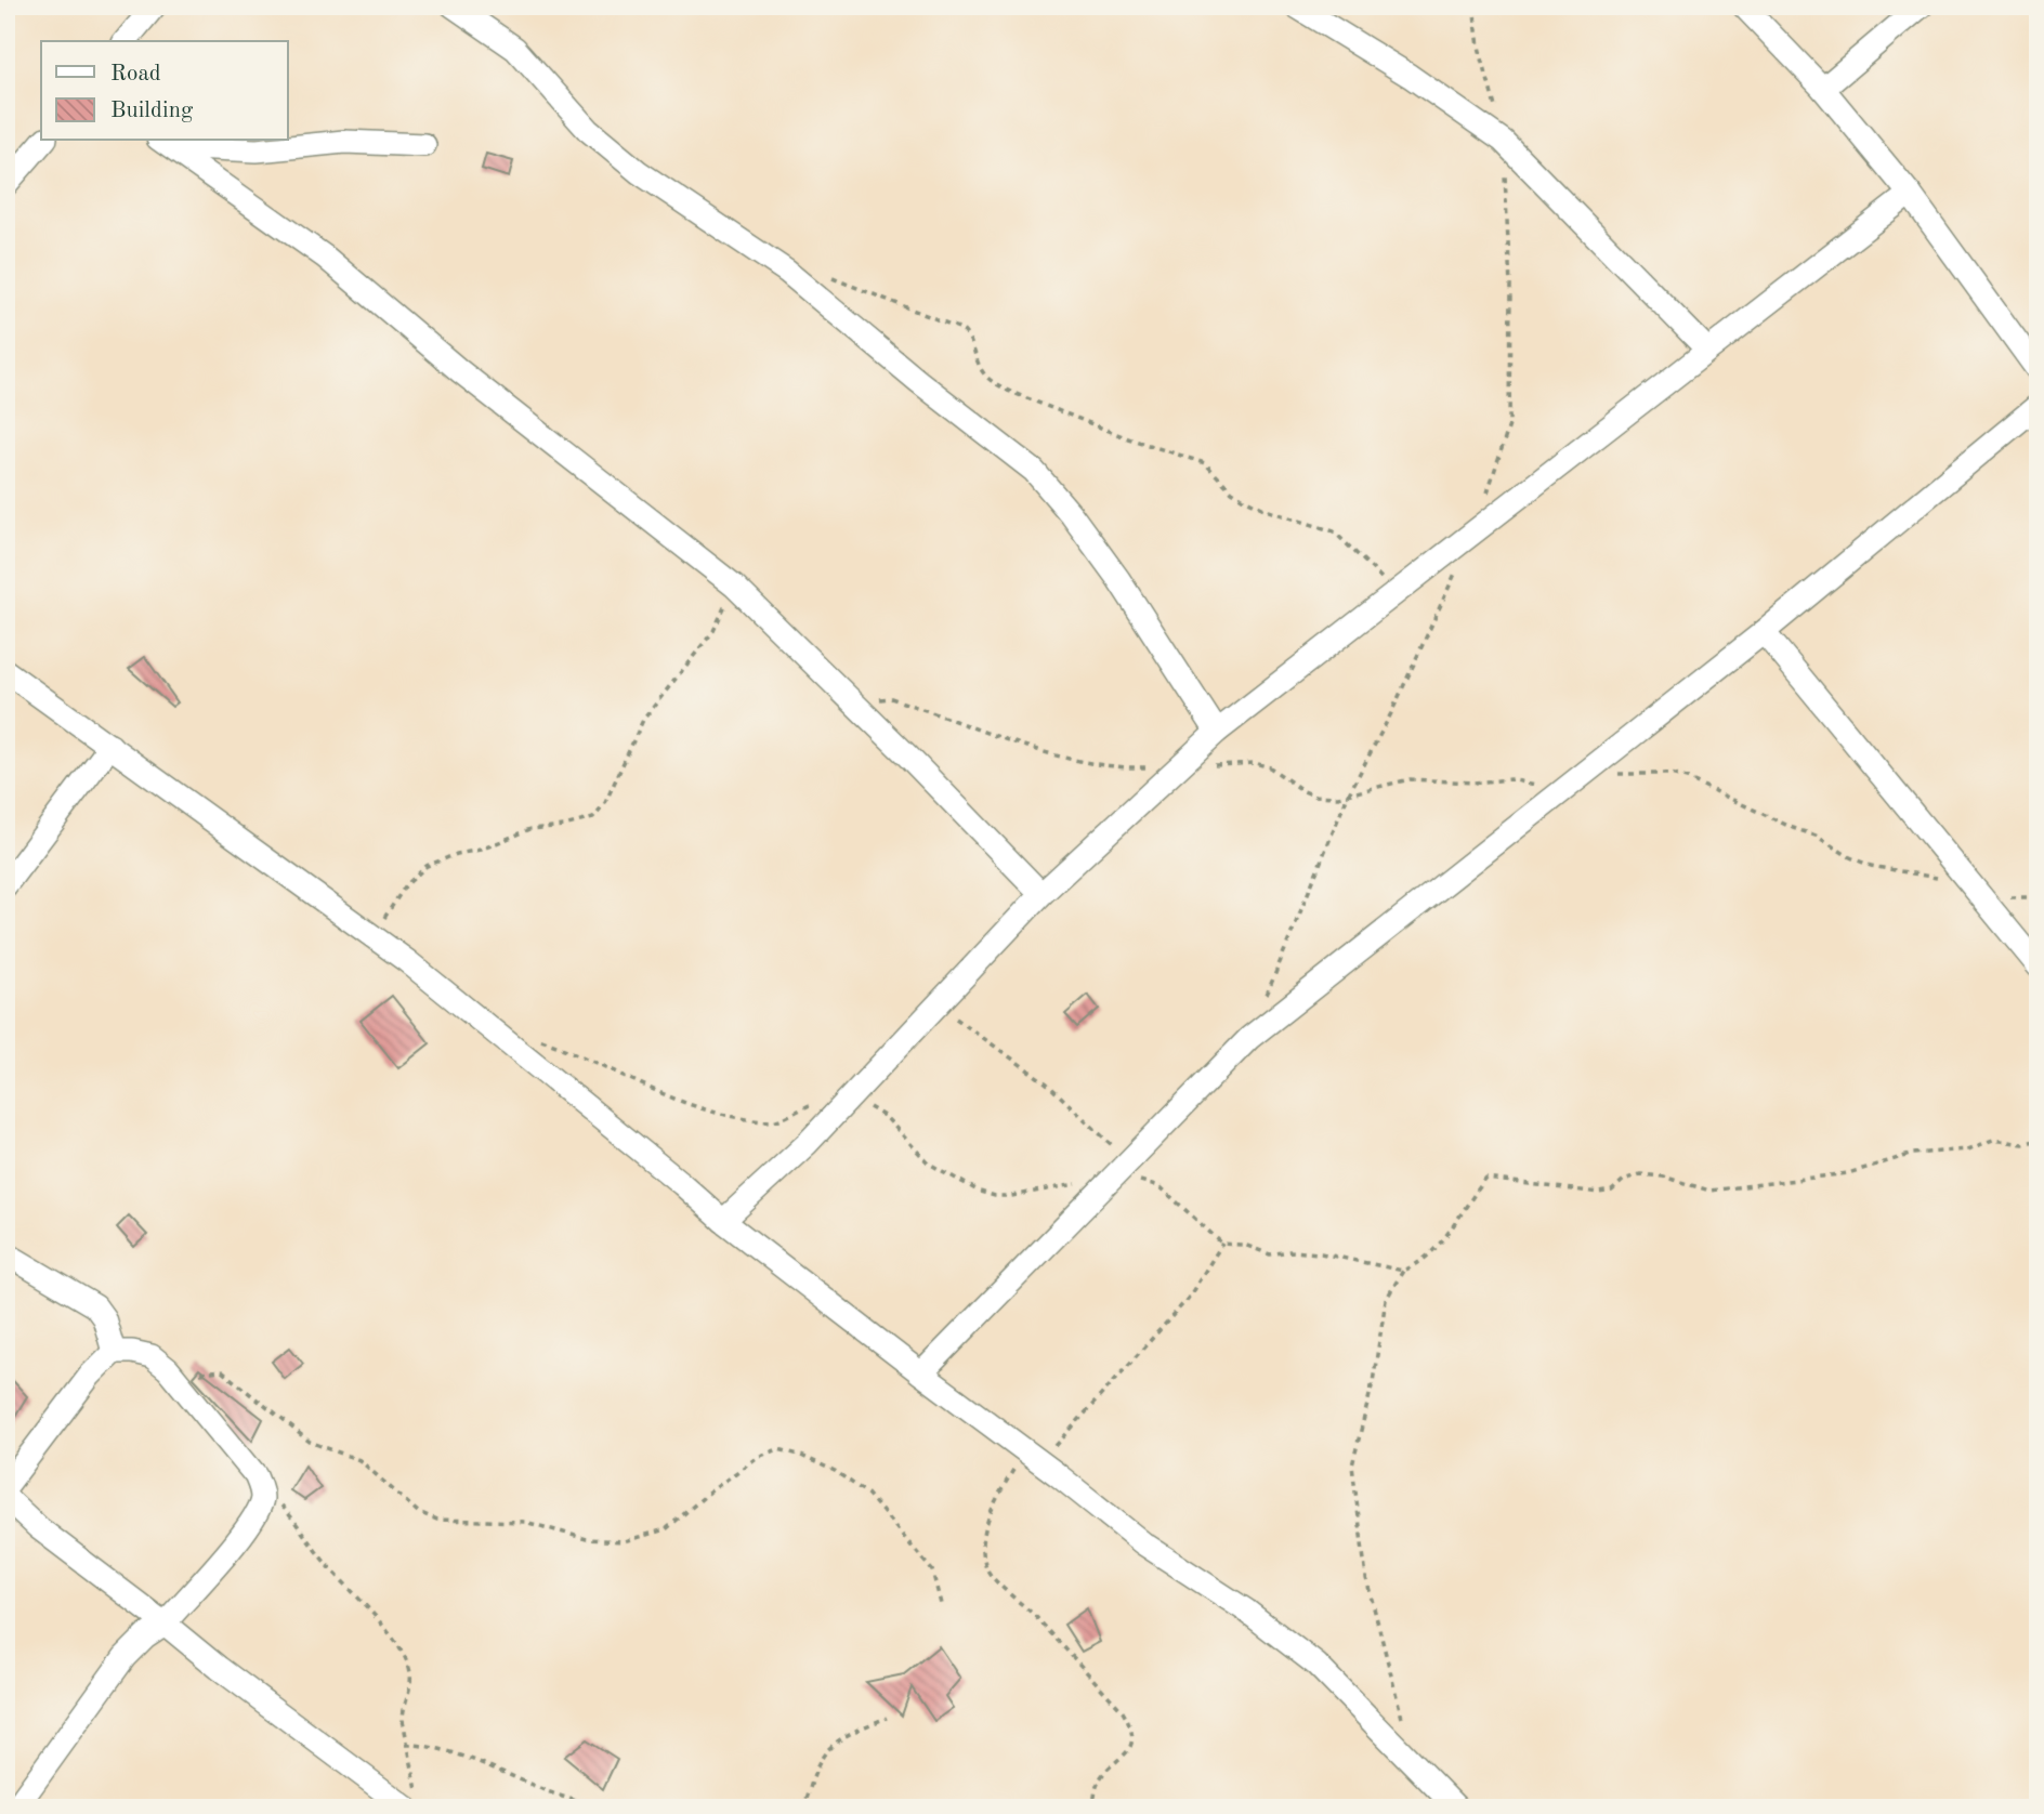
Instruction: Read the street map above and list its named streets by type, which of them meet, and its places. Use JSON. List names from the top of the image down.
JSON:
{
  "legend": ["Road", "Building"]
}
